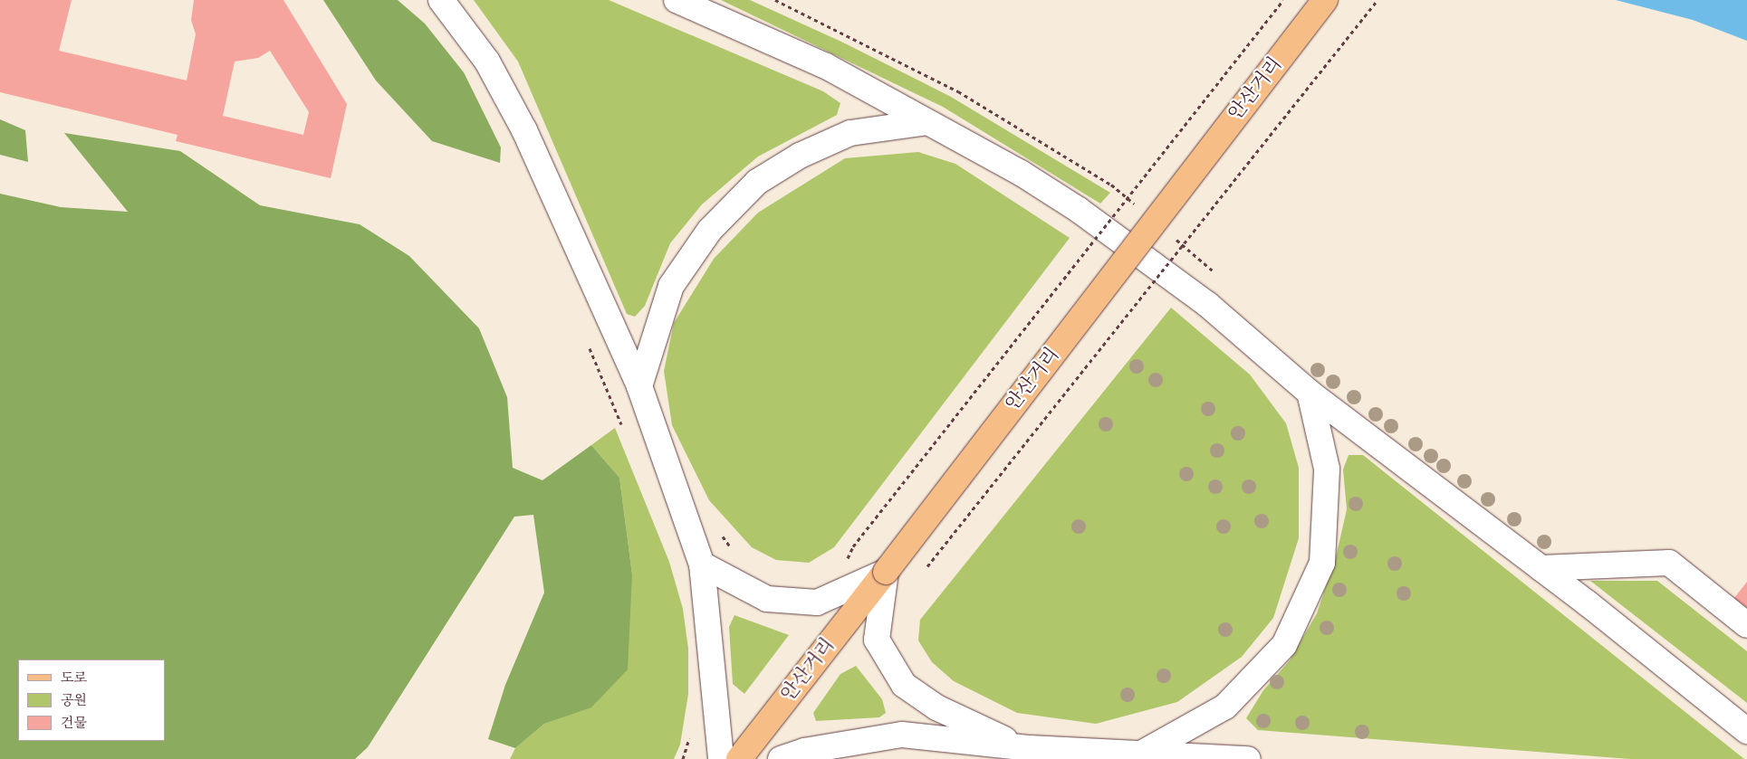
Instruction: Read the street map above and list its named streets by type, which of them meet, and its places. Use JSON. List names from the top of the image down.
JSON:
{
  "streets": {
    "main road": ["안산거리"]
  },
  "legend": ["도로", "공원", "건물"]
}
